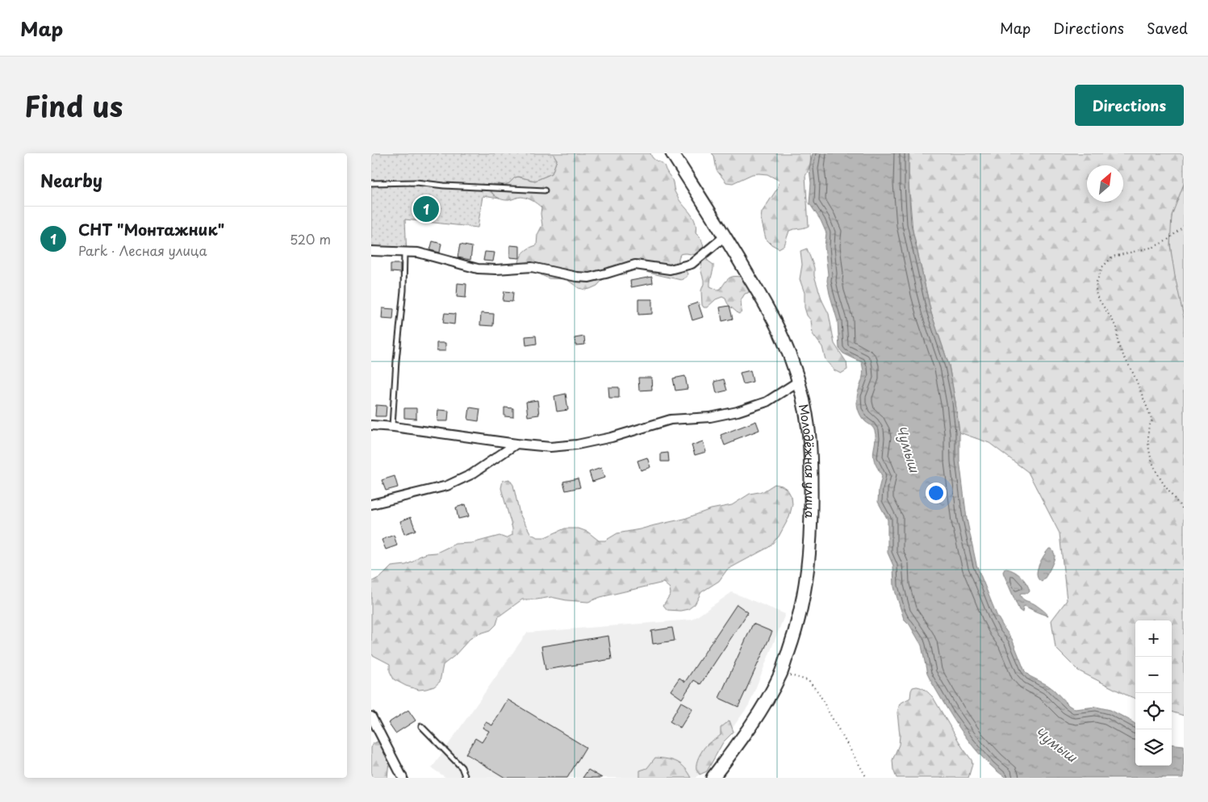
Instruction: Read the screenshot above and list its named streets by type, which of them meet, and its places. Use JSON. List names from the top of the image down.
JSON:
{
  "streets": {
    "street": ["Молодёжная улица"]
  },
  "water": ["Чумыш"],
  "north": "top right",
  "page": {
    "header": "Map",
    "nav": ["Map", "Directions", "Saved"],
    "title": "Find us",
    "buttons": "Directions",
    "heading": "Nearby",
    "pins": "1",
    "list": [
      {
        "mark": "1",
        "name": "СНТ \"Монтажник\"",
        "note": "Park · Лесная улица",
        "value": "520 m"
      }
    ],
    "map_buttons": ["+", "−"]
  }
}
